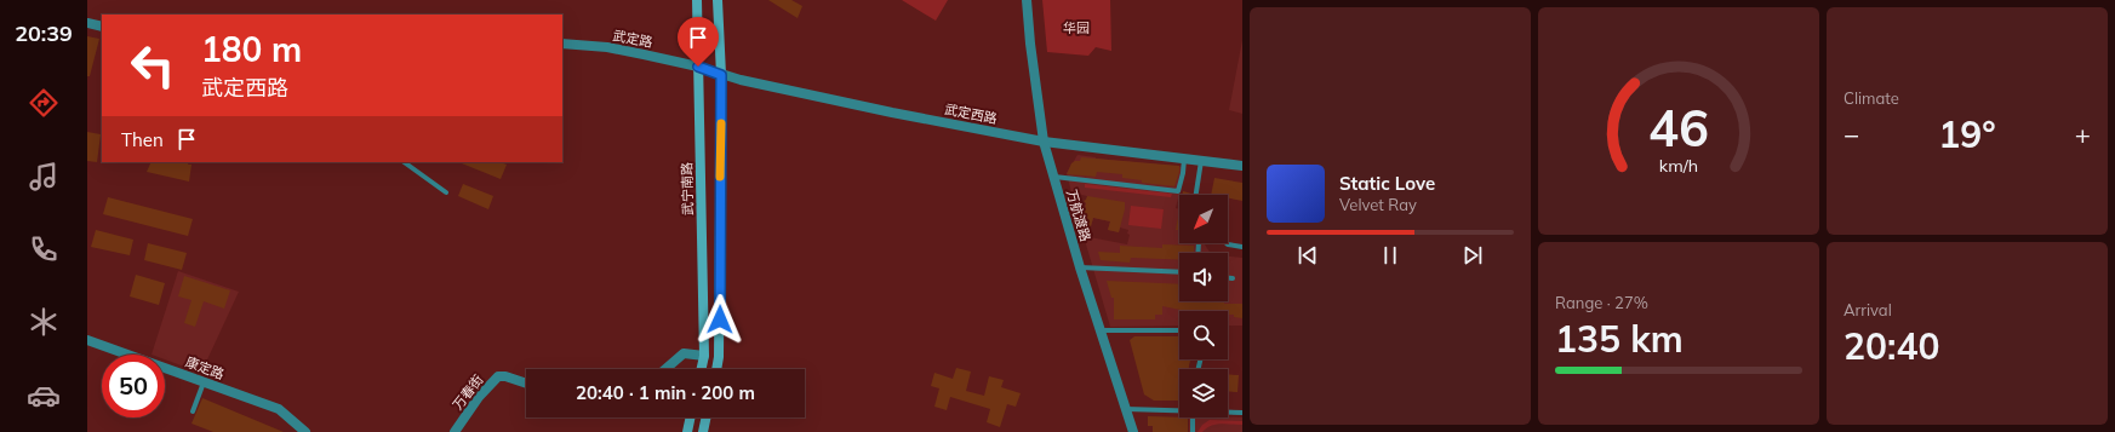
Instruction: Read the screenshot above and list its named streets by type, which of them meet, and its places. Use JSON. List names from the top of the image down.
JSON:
{
  "streets": {
    "main road": ["武宁南路"],
    "street": [
      "武定路",
      "武定西路",
      "万航渡路",
      "康定路",
      "万春街"
    ]
  },
  "crossings": [
    ["武定路", "武定西路"],
    ["武定路", "武宁南路"],
    ["武定西路", "武宁南路"],
    ["武定西路", "万航渡路"]
  ],
  "parks": ["华园"],
  "north": "bottom left",
  "page": {
    "tabs": "20:39",
    "tile": [
      "Climate",
      ["Range · 27%", "135 km"],
      ["Arrival", "20:40"]
    ],
    "turn": ["180 m", "武定西路"],
    "heat": ["−", "19°", "+"],
    "then": "Then",
    "song": ["Static Love", "Velvet Ray"],
    "limit": "50",
    "trip": "20:40 · 1 min · 200 m",
    "gauge": ["46", "km/h"]
  }
}
